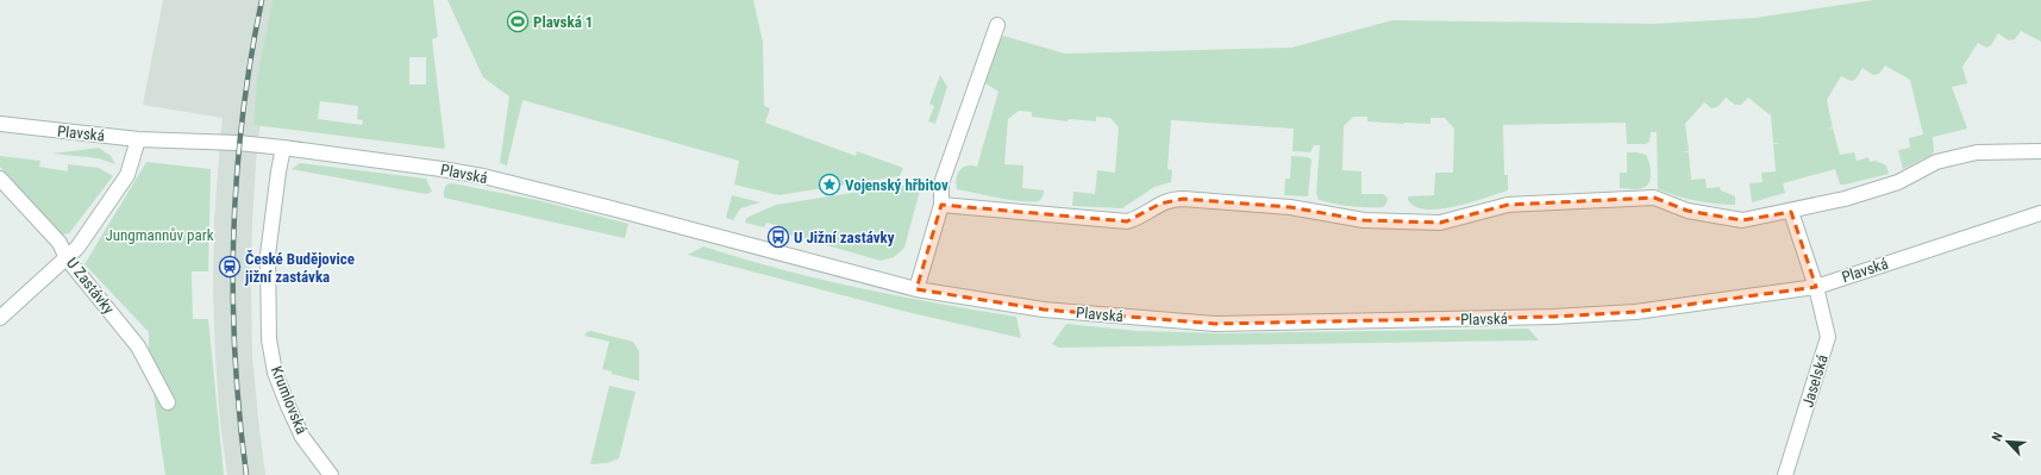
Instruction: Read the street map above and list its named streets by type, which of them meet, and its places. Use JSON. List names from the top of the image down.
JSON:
{
  "streets": {
    "street": [
      "Plavská",
      "U Zastávky",
      "Jaselská",
      "Krumlovská"
    ]
  },
  "crossings": [
    ["Plavská", "Jaselská"],
    ["Plavská", "Krumlovská"]
  ],
  "parks": ["Jungmannův park"],
  "places": {
    "sports": ["Plavská 1"],
    "place": ["Vojenský hřbitov"],
    "bus stop": ["U Jižní zastávky"],
    "station": ["České Budějovice jižní zastávka"]
  },
  "north": "top left"
}
